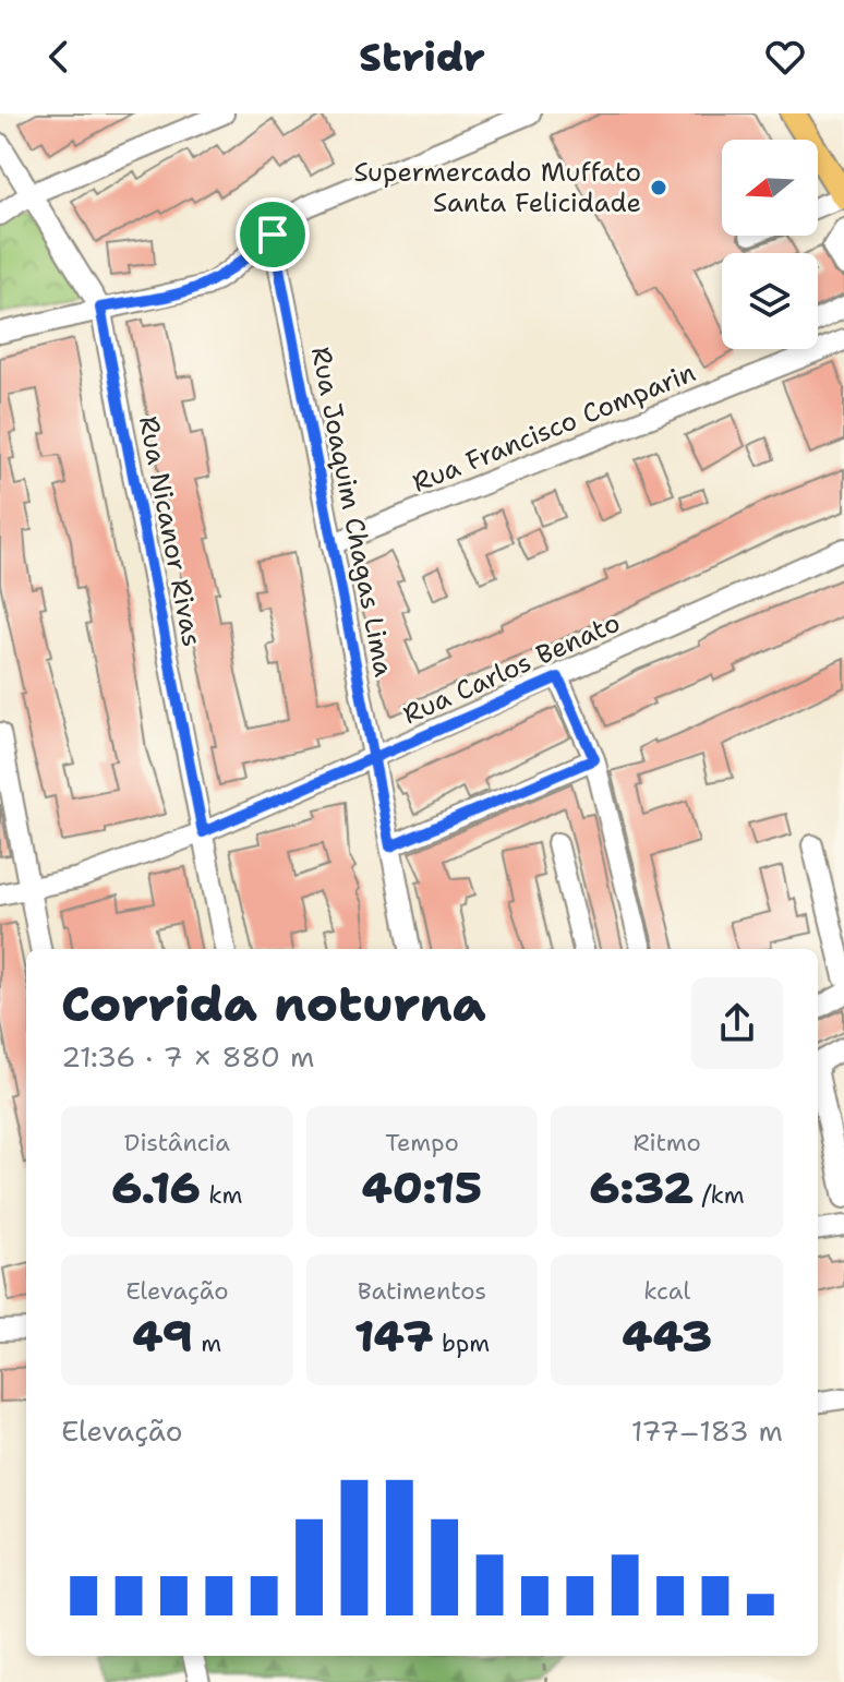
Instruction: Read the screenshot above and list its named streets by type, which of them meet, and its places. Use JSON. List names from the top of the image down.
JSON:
{
  "streets": {
    "street": [
      "Rua Francisco Comparin",
      "Rua Joaquim Chagas Lima",
      "Rua Nicanor Rivas",
      "Rua Carlos Benato"
    ]
  },
  "crossings": [
    ["Rua Francisco Comparin", "Rua Joaquim Chagas Lima"],
    ["Rua Joaquim Chagas Lima", "Rua Carlos Benato"],
    ["Rua Nicanor Rivas", "Rua Carlos Benato"]
  ],
  "places": ["Supermercado Muffato Santa Felicidade"],
  "north": "left",
  "page": {
    "header": "Stridr",
    "heading": ["Corrida noturna", "21:36 · 7 × 880 m"],
    "stats": [
      ["Distância", "6.16 km"],
      ["Tempo", "40:15"],
      ["Ritmo", "6:32 /km"],
      ["Elevação", "49 m"],
      ["Batimentos", "147 bpm"],
      ["kcal", "443"]
    ],
    "chart": ["Elevação", "177–183 m"]
  }
}
